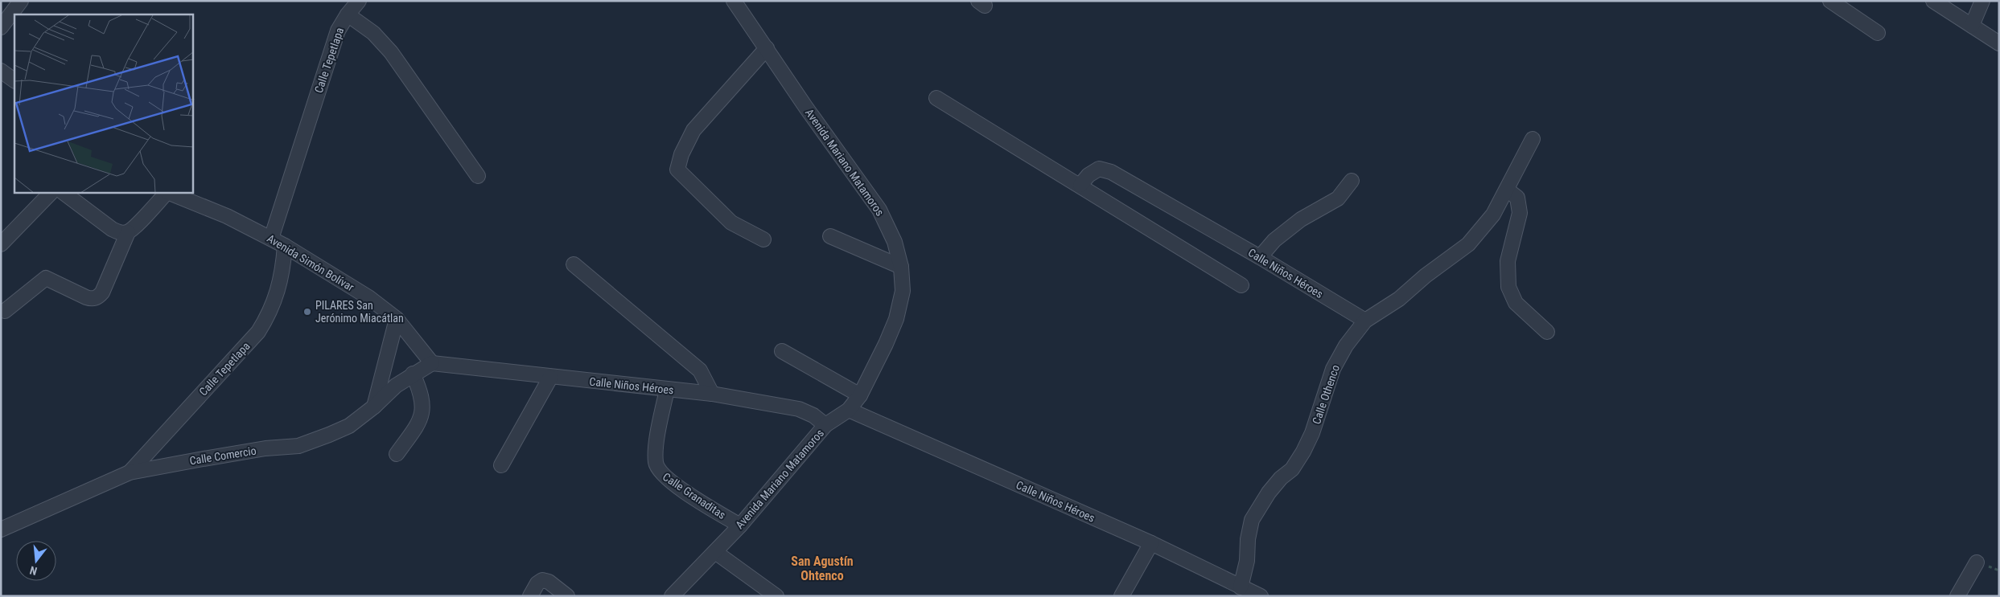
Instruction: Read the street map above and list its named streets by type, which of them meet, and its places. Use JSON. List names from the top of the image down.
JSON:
{
  "streets": {
    "street": [
      "Calle Tepetlapa",
      "Avenida Mariano Matamoros",
      "Avenida Simón Bolívar",
      "Calle Niños Héroes",
      "Calle Othenco",
      "Calle Comercio",
      "Calle Granaditas"
    ]
  },
  "crossings": [
    ["Calle Tepetlapa", "Avenida Simón Bolívar"],
    ["Calle Tepetlapa", "Calle Comercio"],
    ["Avenida Mariano Matamoros", "Calle Niños Héroes"],
    ["Avenida Mariano Matamoros", "Calle Granaditas"],
    ["Avenida Simón Bolívar", "Calle Niños Héroes"],
    ["Avenida Simón Bolívar", "Calle Comercio"],
    ["Calle Niños Héroes", "Calle Othenco"],
    ["Calle Niños Héroes", "Calle Comercio"],
    ["Calle Niños Héroes", "Calle Granaditas"]
  ],
  "districts": ["San Agustín Ohtenco"],
  "places": ["PILARES San Jerónimo Miacátlan"],
  "north": "bottom"
}
